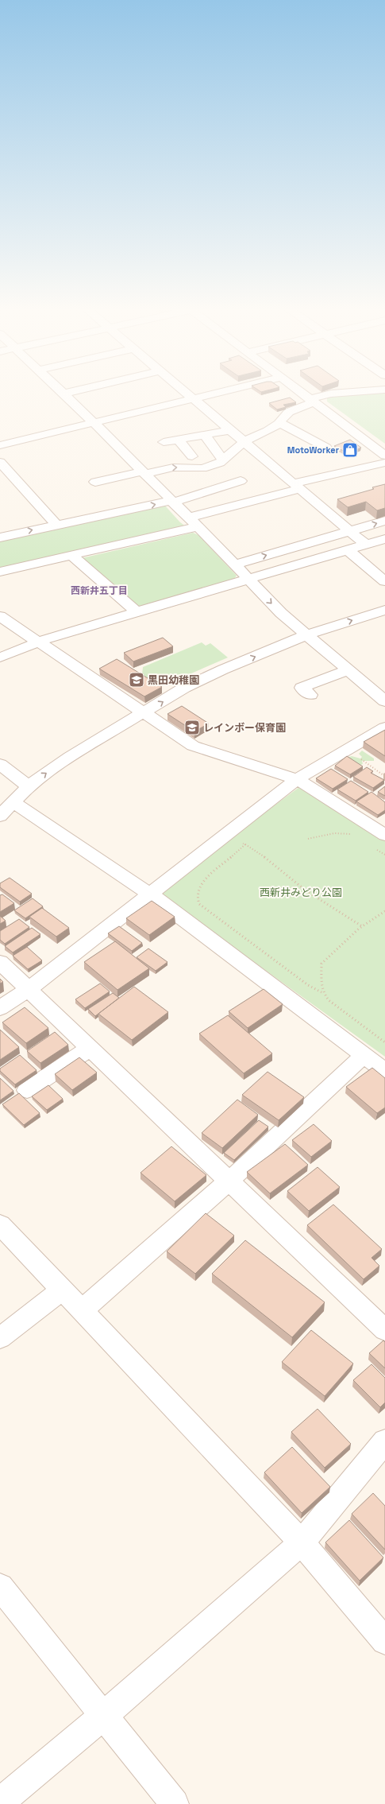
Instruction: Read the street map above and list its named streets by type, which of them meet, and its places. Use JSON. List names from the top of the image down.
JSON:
{
  "districts": ["西新井五丁目"],
  "parks": ["西新井みどり公園"],
  "places": {
    "shop": ["MotoWorker"],
    "school or university": ["黒田幼稚園", "レインボー保育園"]
  }
}
